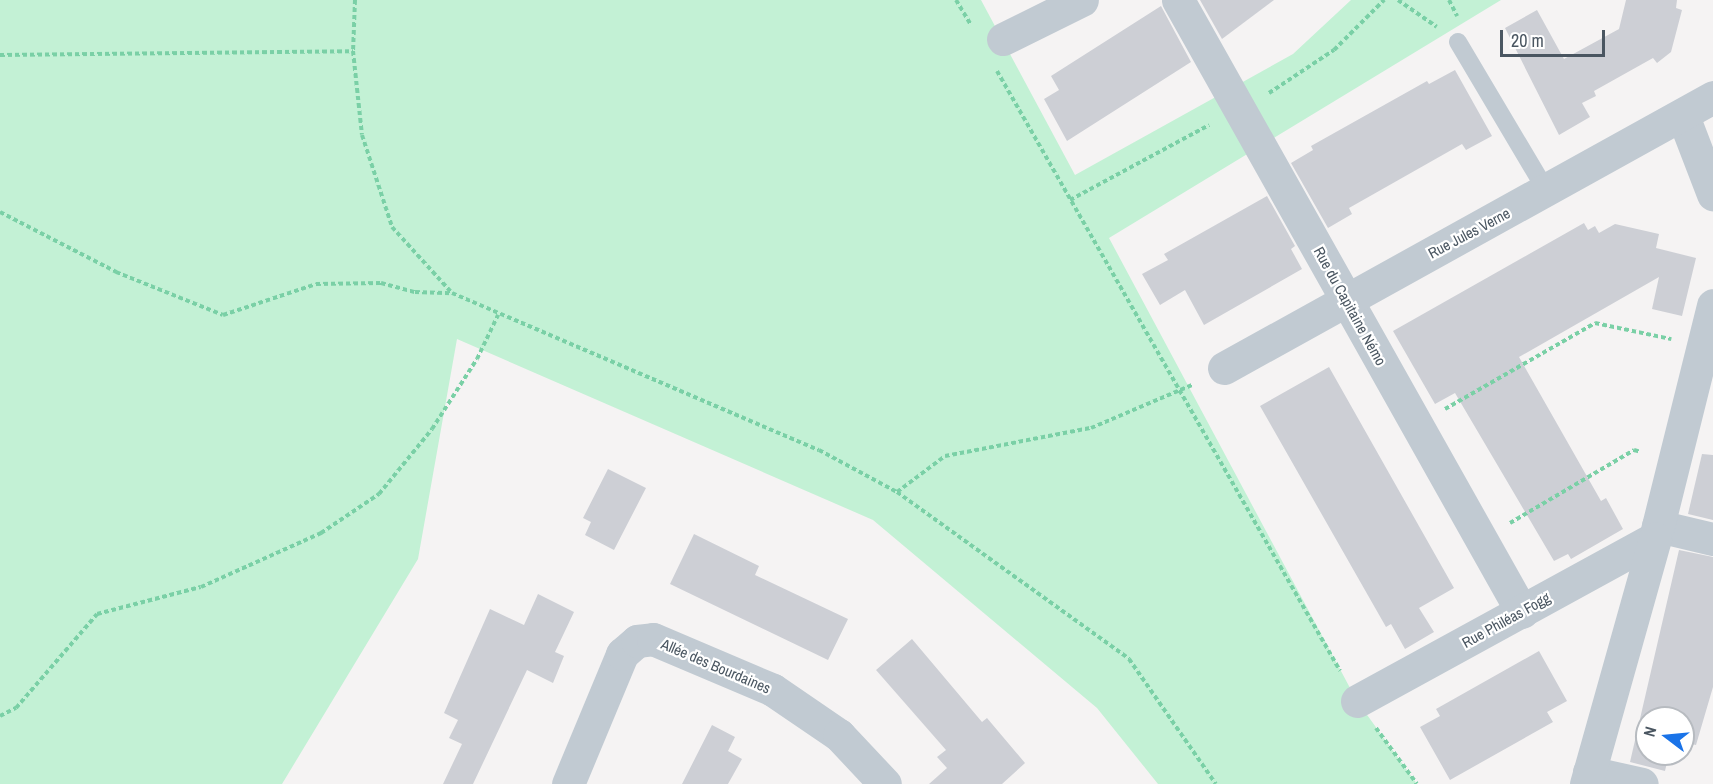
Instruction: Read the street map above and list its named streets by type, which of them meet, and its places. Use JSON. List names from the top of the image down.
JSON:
{
  "streets": {
    "street": [
      "Rue Jules Verne",
      "Rue du Capitaine Némo",
      "Rue Philéas Fogg",
      "Allée des Bourdaines"
    ]
  },
  "crossings": [
    ["Rue Jules Verne", "Rue du Capitaine Némo"],
    ["Rue du Capitaine Némo", "Rue Philéas Fogg"]
  ],
  "scale_bar": "20 m",
  "north": "left"
}
